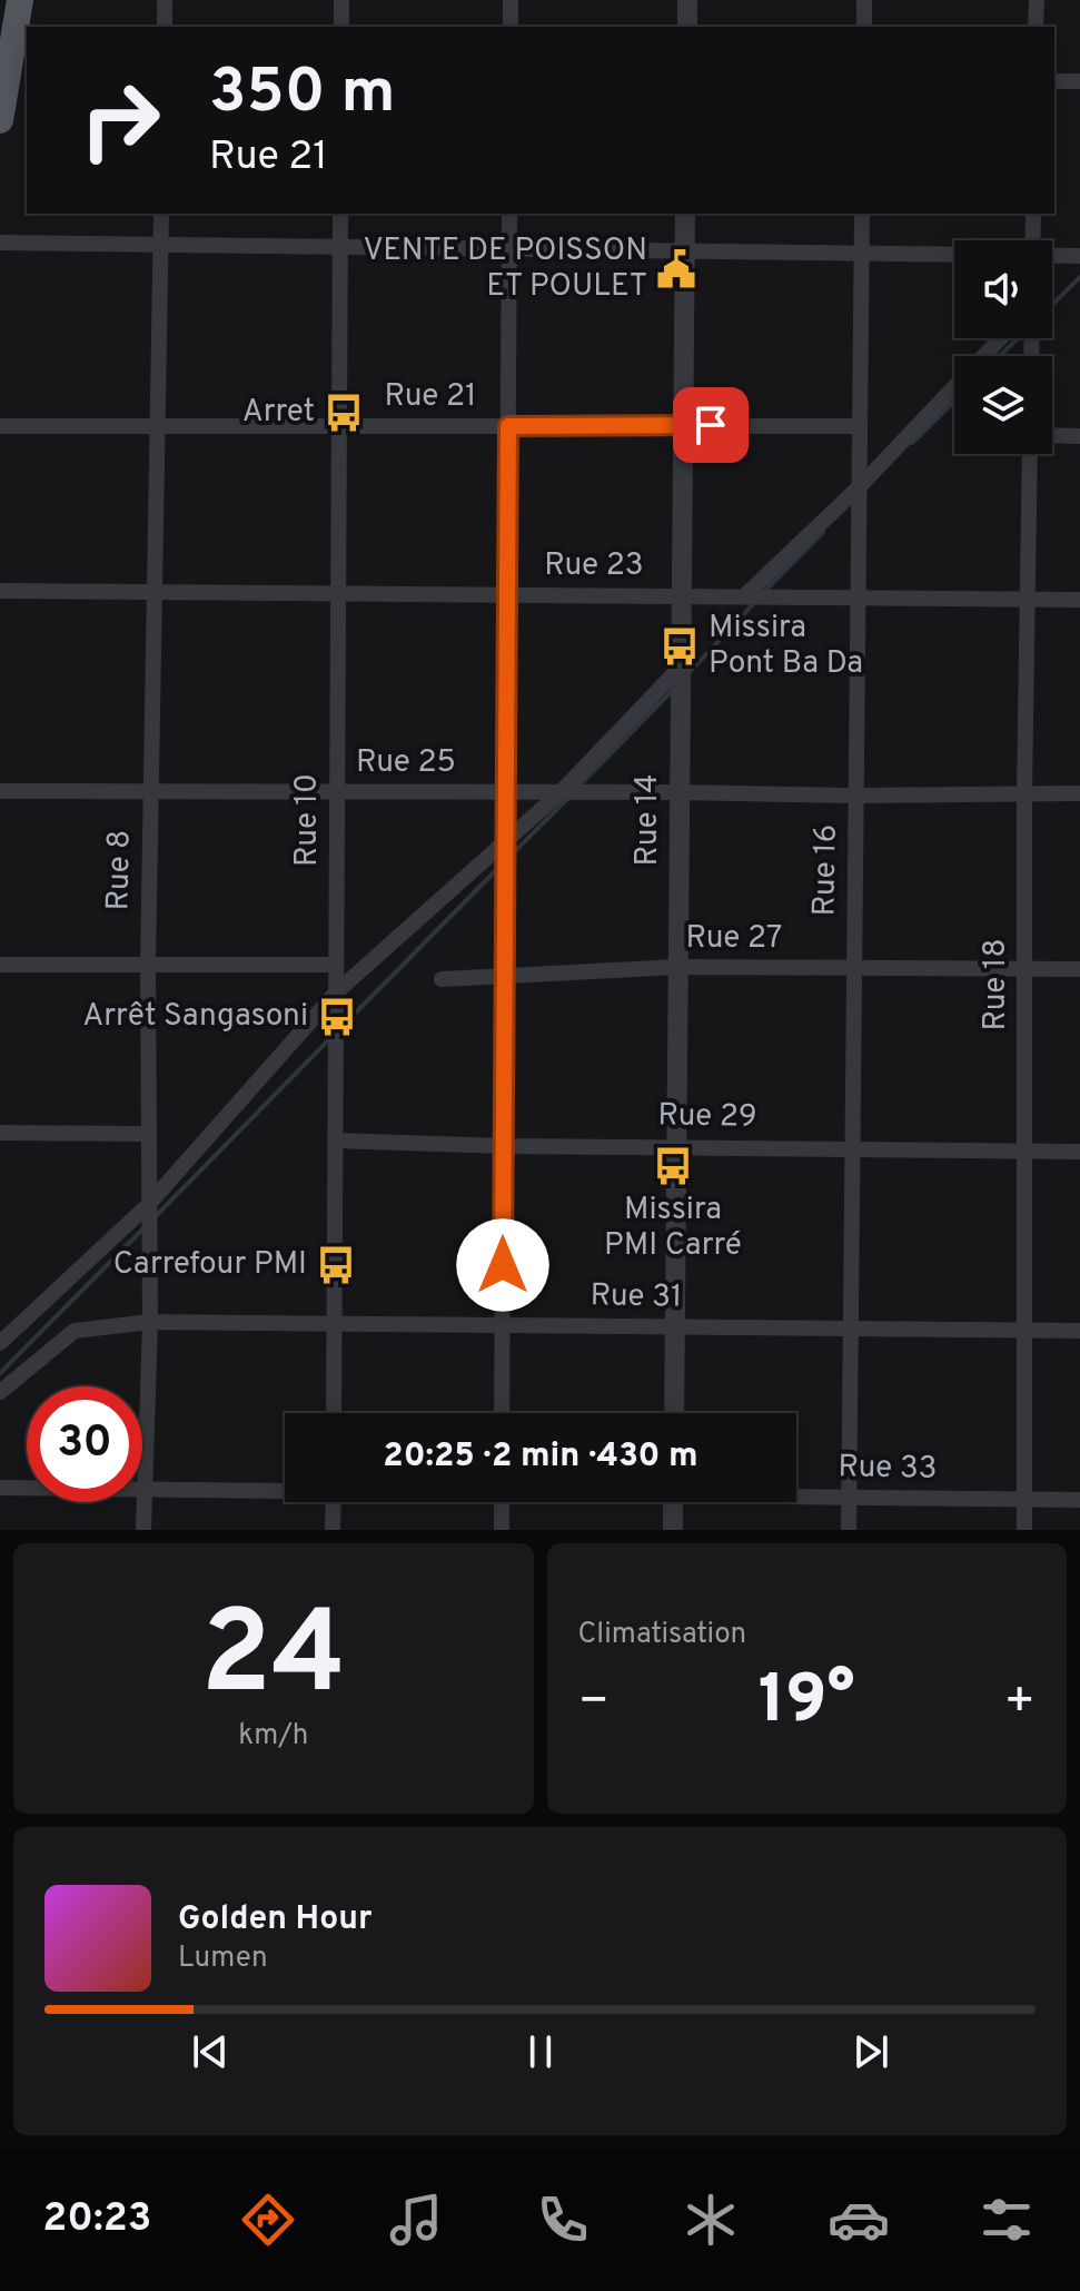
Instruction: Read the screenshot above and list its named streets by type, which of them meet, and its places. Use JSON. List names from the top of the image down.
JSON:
{
  "streets": {
    "street": [
      "Rue 21",
      "Rue 23",
      "Rue 25",
      "Rue 10",
      "Rue 14",
      "Rue 8",
      "Rue 16",
      "Rue 27",
      "Rue 18",
      "Rue 29",
      "Rue 31",
      "Rue 33"
    ]
  },
  "crossings": [
    ["Rue 21", "Rue 10"],
    ["Rue 21", "Rue 14"],
    ["Rue 21", "Rue 8"],
    ["Rue 21", "Rue 16"],
    ["Rue 23", "Rue 10"],
    ["Rue 23", "Rue 14"],
    ["Rue 23", "Rue 8"],
    ["Rue 23", "Rue 16"],
    ["Rue 23", "Rue 18"],
    ["Rue 25", "Rue 10"],
    ["Rue 25", "Rue 14"],
    ["Rue 25", "Rue 8"],
    ["Rue 25", "Rue 16"],
    ["Rue 25", "Rue 18"],
    ["Rue 10", "Rue 29"],
    ["Rue 10", "Rue 31"],
    ["Rue 14", "Rue 27"],
    ["Rue 14", "Rue 29"],
    ["Rue 14", "Rue 31"],
    ["Rue 8", "Rue 31"],
    ["Rue 8", "Rue 33"],
    ["Rue 16", "Rue 27"],
    ["Rue 16", "Rue 29"],
    ["Rue 16", "Rue 31"],
    ["Rue 16", "Rue 33"],
    ["Rue 27", "Rue 18"],
    ["Rue 18", "Rue 29"],
    ["Rue 18", "Rue 31"],
    ["Rue 18", "Rue 33"]
  ],
  "places": {
    "public building": ["VENTE DE POISSON ET POULET"],
    "bus stop": [
      "Arret",
      "Missira Pont Ba Da",
      "Arrêt Sangasoni",
      "Missira PMI Carré",
      "Carrefour PMI"
    ]
  },
  "page": {
    "turn": ["350 m", "Rue 21"],
    "limit": "30",
    "trip": "20:25 · 2 min · 430 m",
    "tile": [
      ["24", "km/h"],
      "Climatisation"
    ],
    "heat": ["−", "19°", "+"],
    "song": ["Golden Hour", "Lumen"],
    "tabs": "20:23"
  }
}
